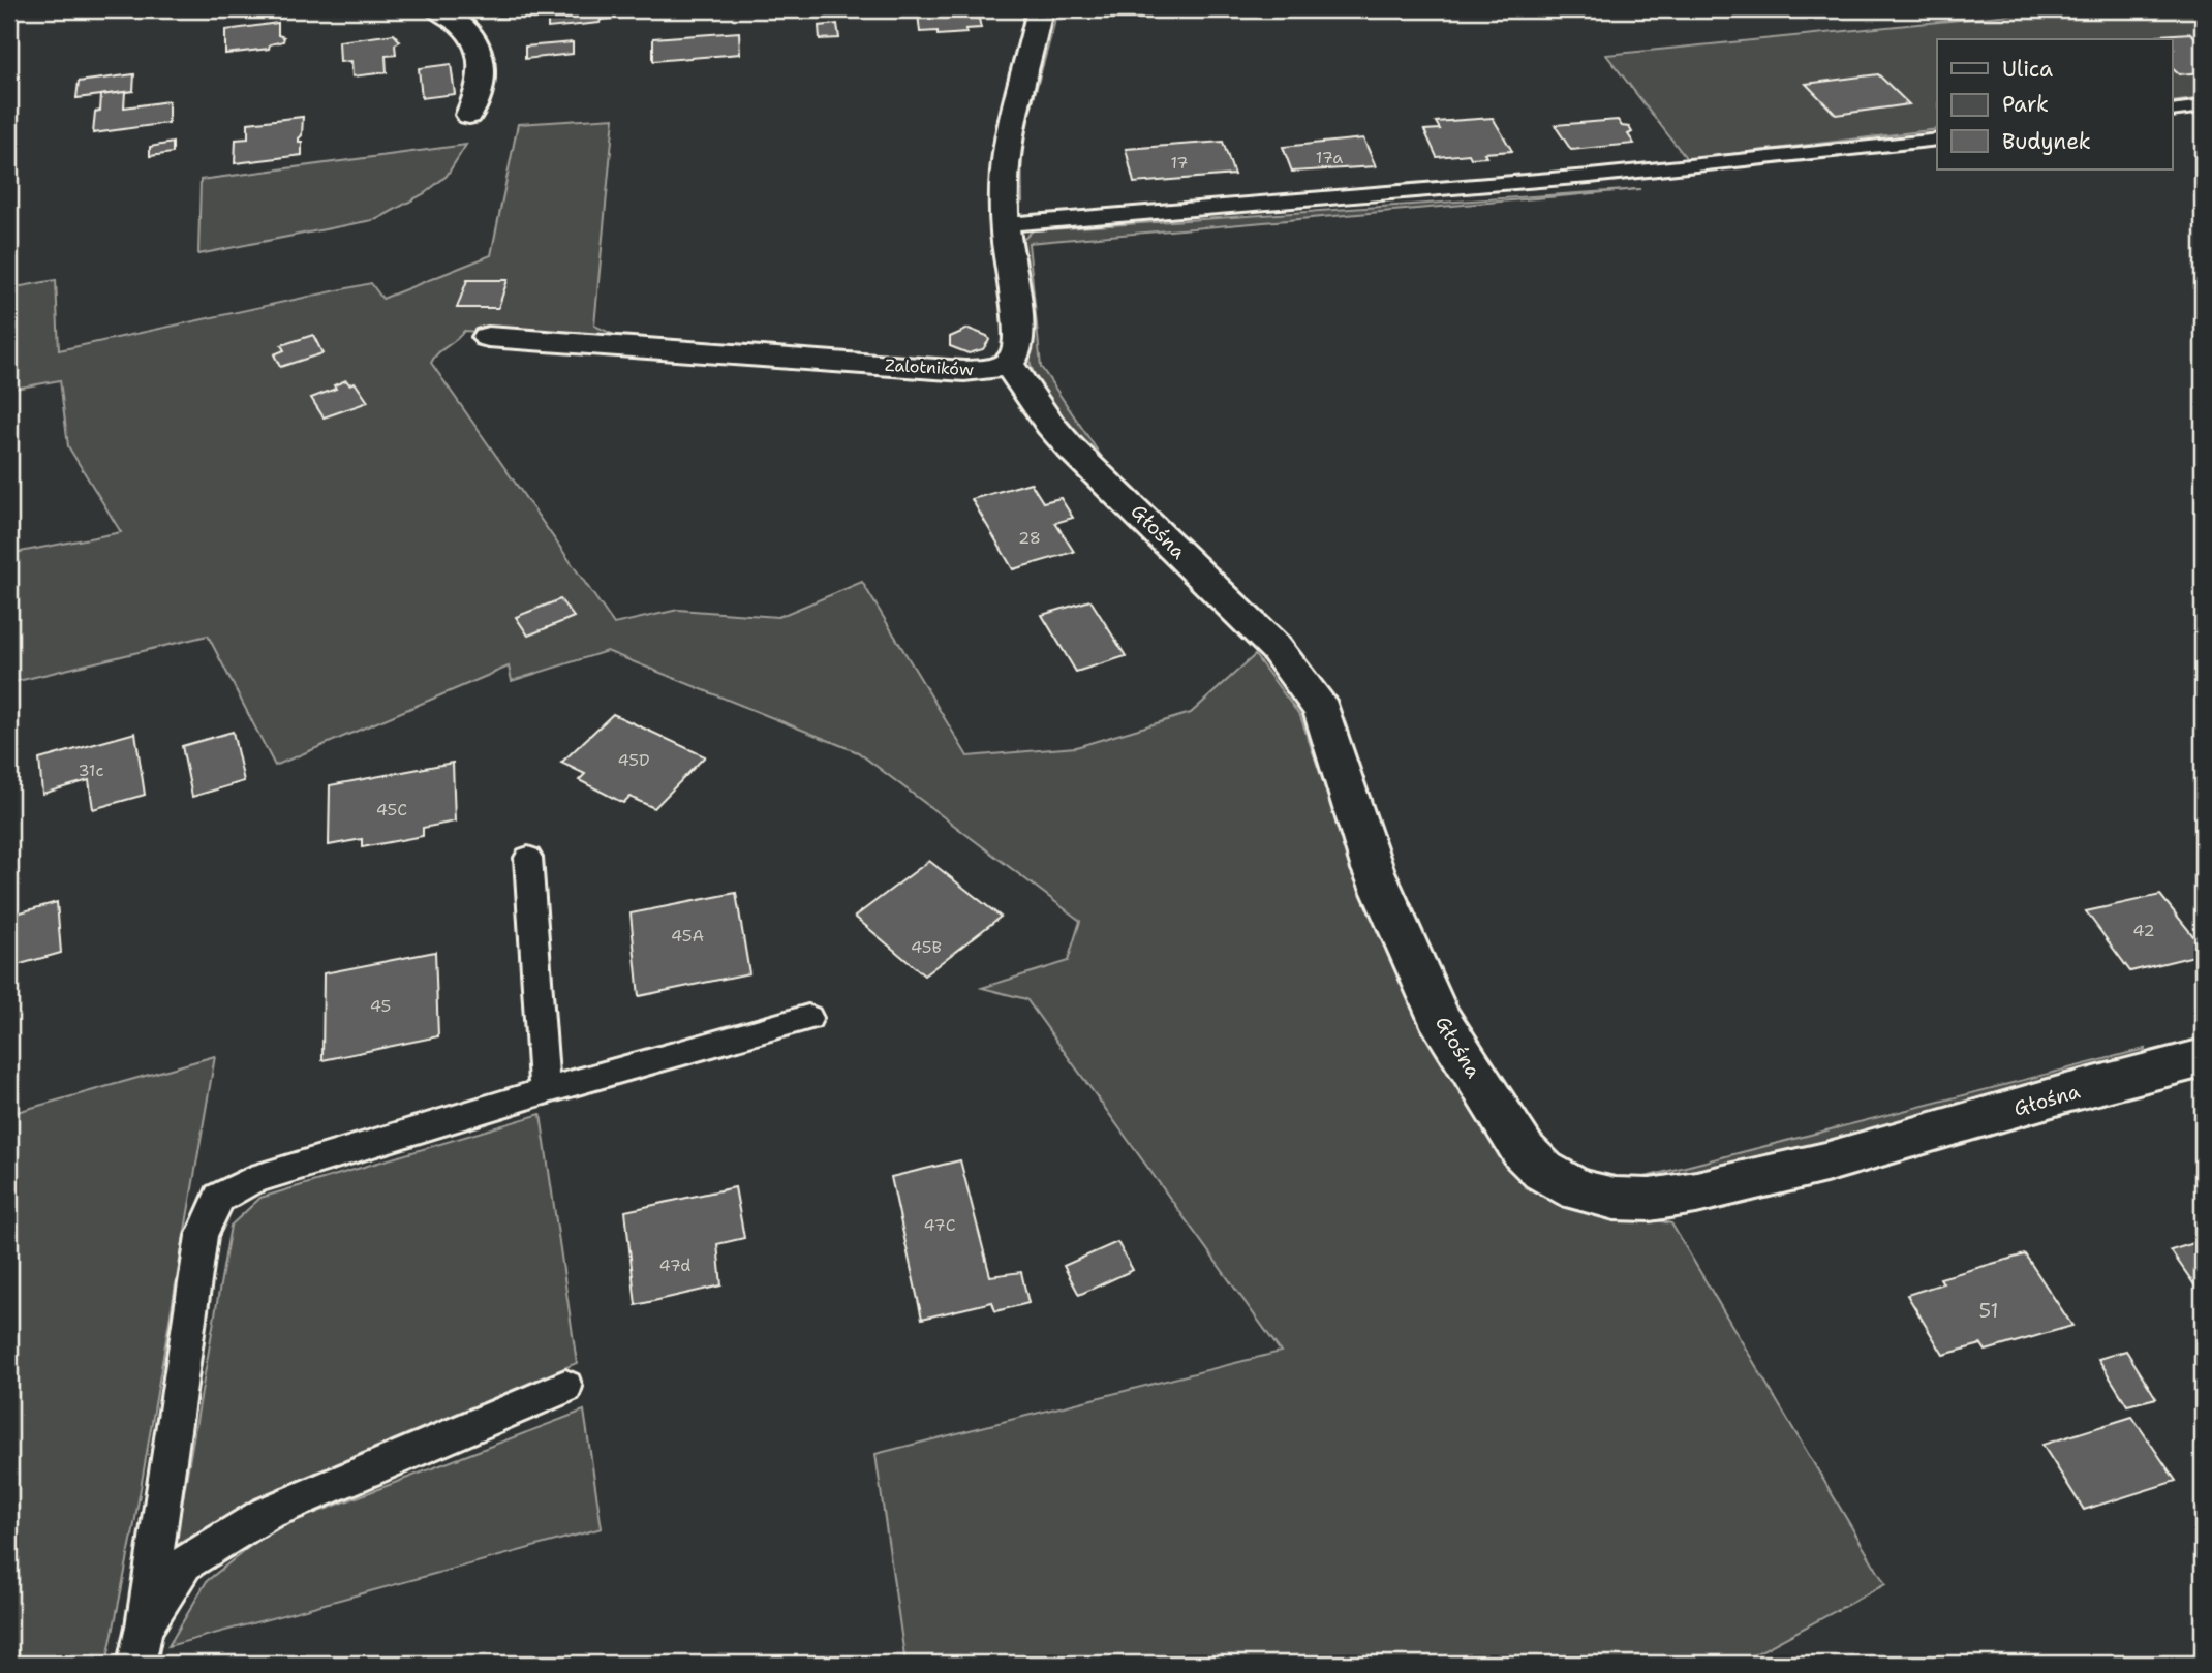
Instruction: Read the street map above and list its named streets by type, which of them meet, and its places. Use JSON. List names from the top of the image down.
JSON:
{
  "streets": {
    "street": ["Zalotników", "Głośna"]
  },
  "crossings": [
    ["Zalotników", "Głośna"]
  ],
  "house_numbers": [
    "17a",
    "17",
    "28",
    "45D",
    "31c",
    "45C",
    "42",
    "45A",
    "45B",
    "45",
    "47C",
    "47d",
    "51"
  ],
  "legend": ["Ulica", "Park", "Budynek"]
}
